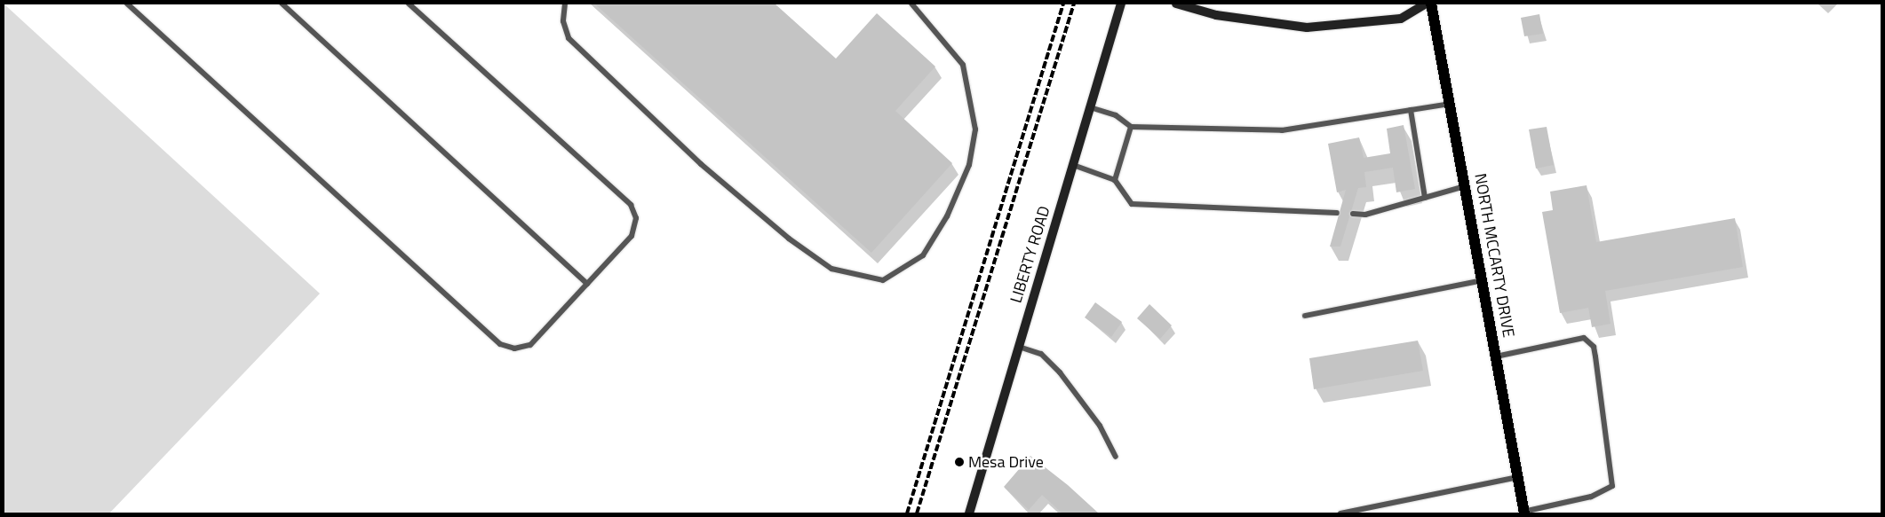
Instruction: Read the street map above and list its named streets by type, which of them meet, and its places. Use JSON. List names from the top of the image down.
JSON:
{
  "streets": {
    "main road": ["LIBERTY ROAD", "NORTH MCCARTY DRIVE"]
  },
  "places": ["Mesa Drive"]
}
